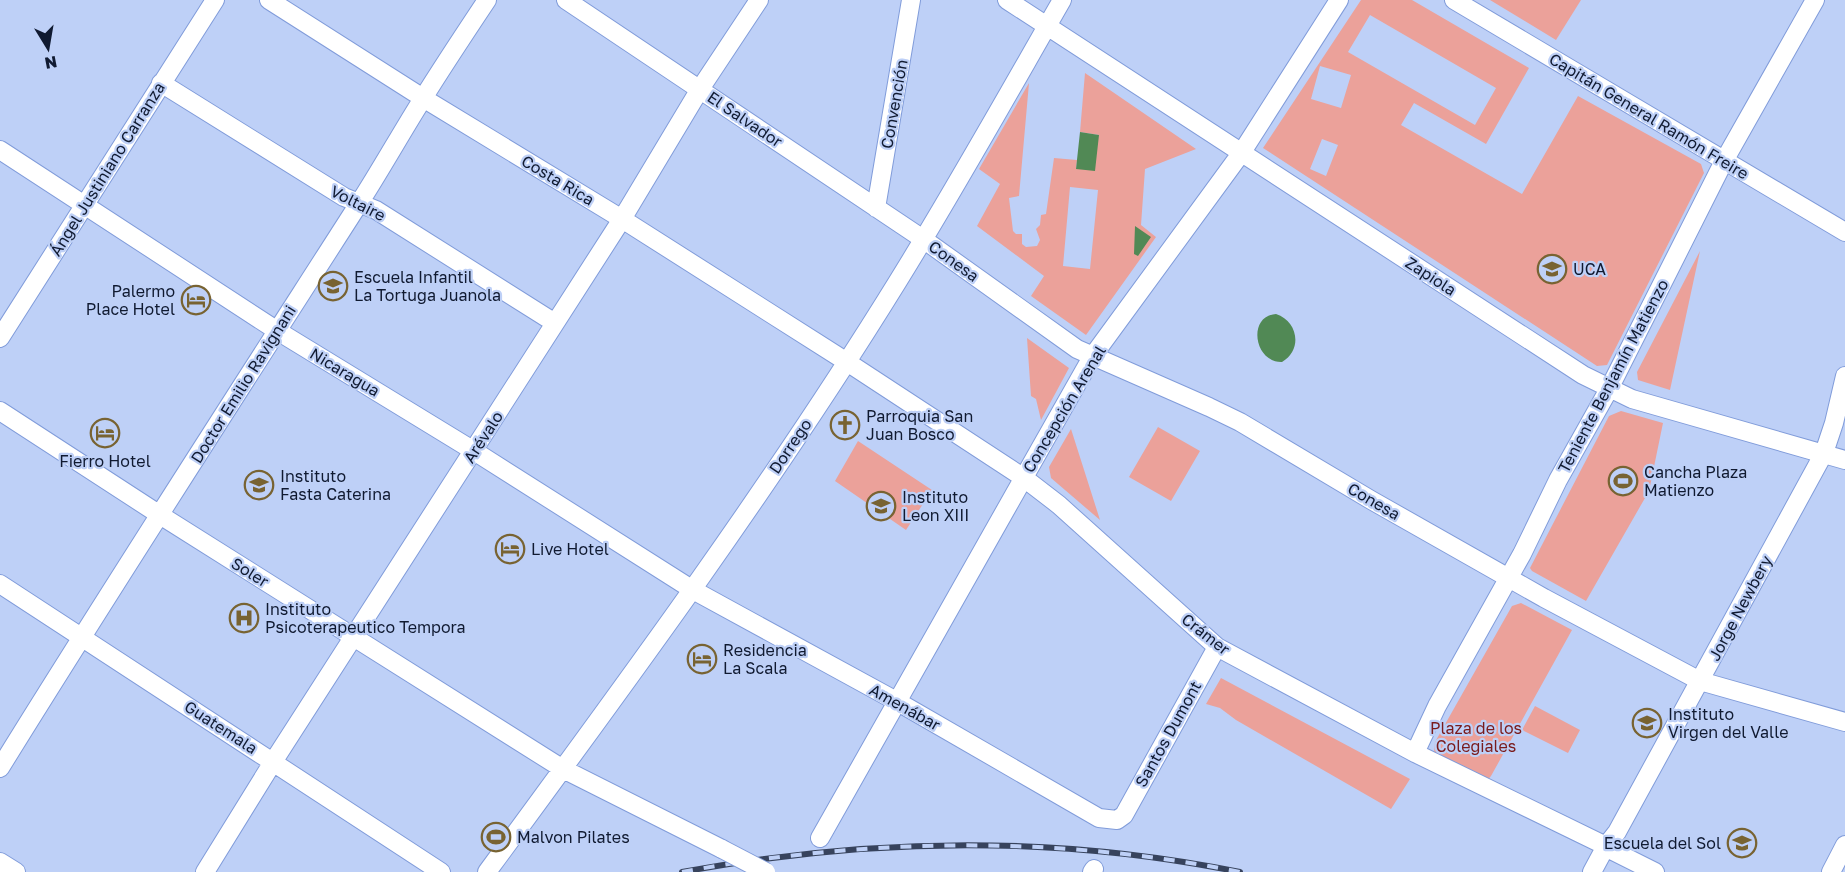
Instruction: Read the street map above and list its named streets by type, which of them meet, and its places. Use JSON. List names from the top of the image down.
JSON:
{
  "streets": {
    "street": [
      "Convención",
      "Capitán General Ramón Freire",
      "El Salvador",
      "Ángel Justiniano Carranza",
      "Costa Rica",
      "Voltaire",
      "Conesa",
      "Zapiola",
      "Nicaragua",
      "Teniente Benjamín Matienzo",
      "Doctor Emilio Ravignani",
      "Concepción Arenal",
      "Arévalo",
      "Dorrego",
      "Soler",
      "Jorge Newbery",
      "Crámer",
      "Amenábar",
      "Guatemala",
      "Santos Dumont"
    ]
  },
  "crossings": [
    ["Convención", "El Salvador"],
    ["Capitán General Ramón Freire", "Teniente Benjamín Matienzo"],
    ["El Salvador", "Conesa"],
    ["El Salvador", "Arévalo"],
    ["El Salvador", "Dorrego"],
    ["Ángel Justiniano Carranza", "Voltaire"],
    ["Ángel Justiniano Carranza", "Nicaragua"],
    ["Costa Rica", "Doctor Emilio Ravignani"],
    ["Costa Rica", "Arévalo"],
    ["Costa Rica", "Dorrego"],
    ["Costa Rica", "Crámer"],
    ["Voltaire", "Doctor Emilio Ravignani"],
    ["Voltaire", "Arévalo"],
    ["Conesa", "Teniente Benjamín Matienzo"],
    ["Conesa", "Concepción Arenal"],
    ["Conesa", "Dorrego"],
    ["Conesa", "Jorge Newbery"],
    ["Zapiola", "Teniente Benjamín Matienzo"],
    ["Zapiola", "Concepción Arenal"],
    ["Zapiola", "Dorrego"],
    ["Zapiola", "Jorge Newbery"],
    ["Nicaragua", "Doctor Emilio Ravignani"],
    ["Nicaragua", "Arévalo"],
    ["Nicaragua", "Dorrego"],
    ["Nicaragua", "Amenábar"],
    ["Teniente Benjamín Matienzo", "Crámer"],
    ["Doctor Emilio Ravignani", "Soler"],
    ["Doctor Emilio Ravignani", "Guatemala"],
    ["Concepción Arenal", "Crámer"],
    ["Concepción Arenal", "Amenábar"],
    ["Arévalo", "Soler"],
    ["Arévalo", "Guatemala"],
    ["Dorrego", "Soler"],
    ["Dorrego", "Crámer"],
    ["Dorrego", "Amenábar"],
    ["Jorge Newbery", "Crámer"],
    ["Crámer", "Santos Dumont"],
    ["Amenábar", "Santos Dumont"]
  ],
  "parks": ["Plaza de los Colegiales"],
  "places": {
    "school or university": [
      "UCA",
      "Escuela Infantil La Tortuga Juanola",
      "Instituto Fasta Caterina",
      "Instituto Leon XIII",
      "Instituto Virgen del Valle",
      "Escuela del Sol"
    ],
    "hotel": [
      "Palermo Place Hotel",
      "Fierro Hotel",
      "Live Hotel",
      "Residencia La Scala"
    ],
    "church": ["Parroquia San Juan Bosco"],
    "sports": ["Cancha Plaza Matienzo", "Malvon Pilates"],
    "hospital": ["Instituto Psicoterapeutico Tempora"]
  },
  "north": "bottom"
}
